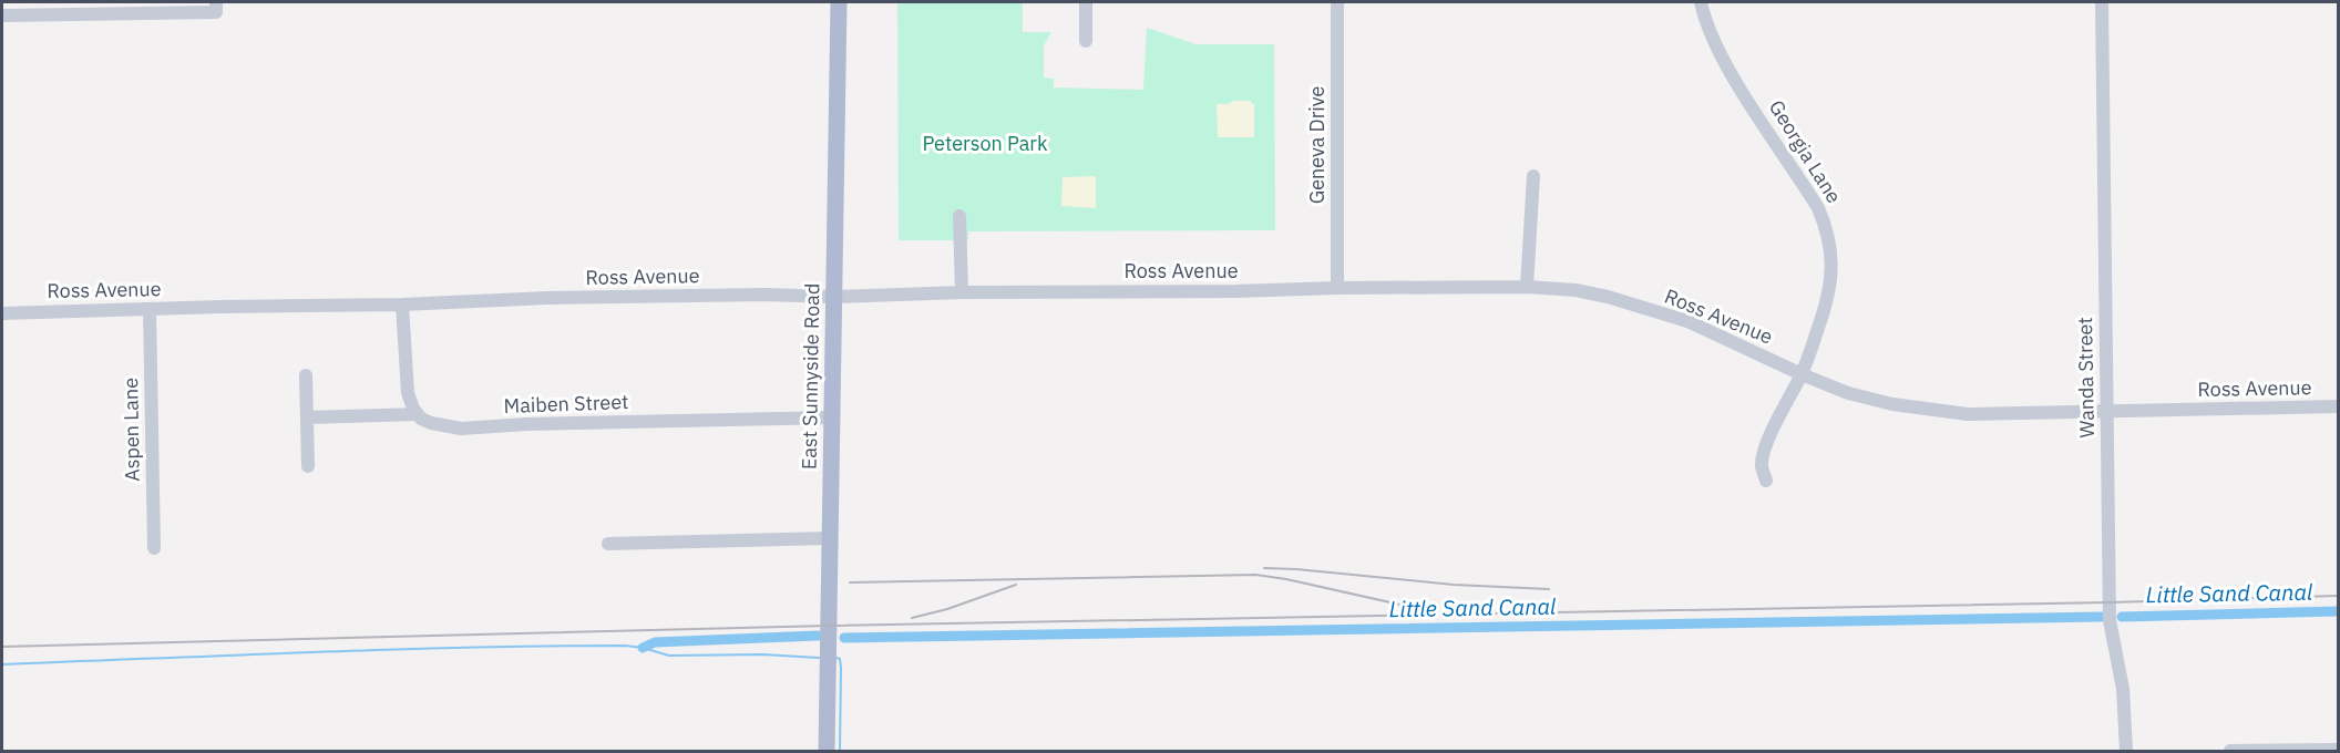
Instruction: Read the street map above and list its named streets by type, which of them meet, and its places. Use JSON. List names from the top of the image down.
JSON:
{
  "streets": {
    "main road": ["East Sunnyside Road"],
    "street": [
      "Geneva Drive",
      "Georgia Lane",
      "Ross Avenue",
      "Wanda Street",
      "Maiben Street",
      "Aspen Lane"
    ]
  },
  "crossings": [
    ["Geneva Drive", "Ross Avenue"],
    ["Georgia Lane", "Ross Avenue"],
    ["Ross Avenue", "East Sunnyside Road"],
    ["Ross Avenue", "Wanda Street"],
    ["Ross Avenue", "Aspen Lane"],
    ["East Sunnyside Road", "Maiben Street"]
  ],
  "water": ["Little Sand Canal"],
  "parks": ["Peterson Park"]
}
